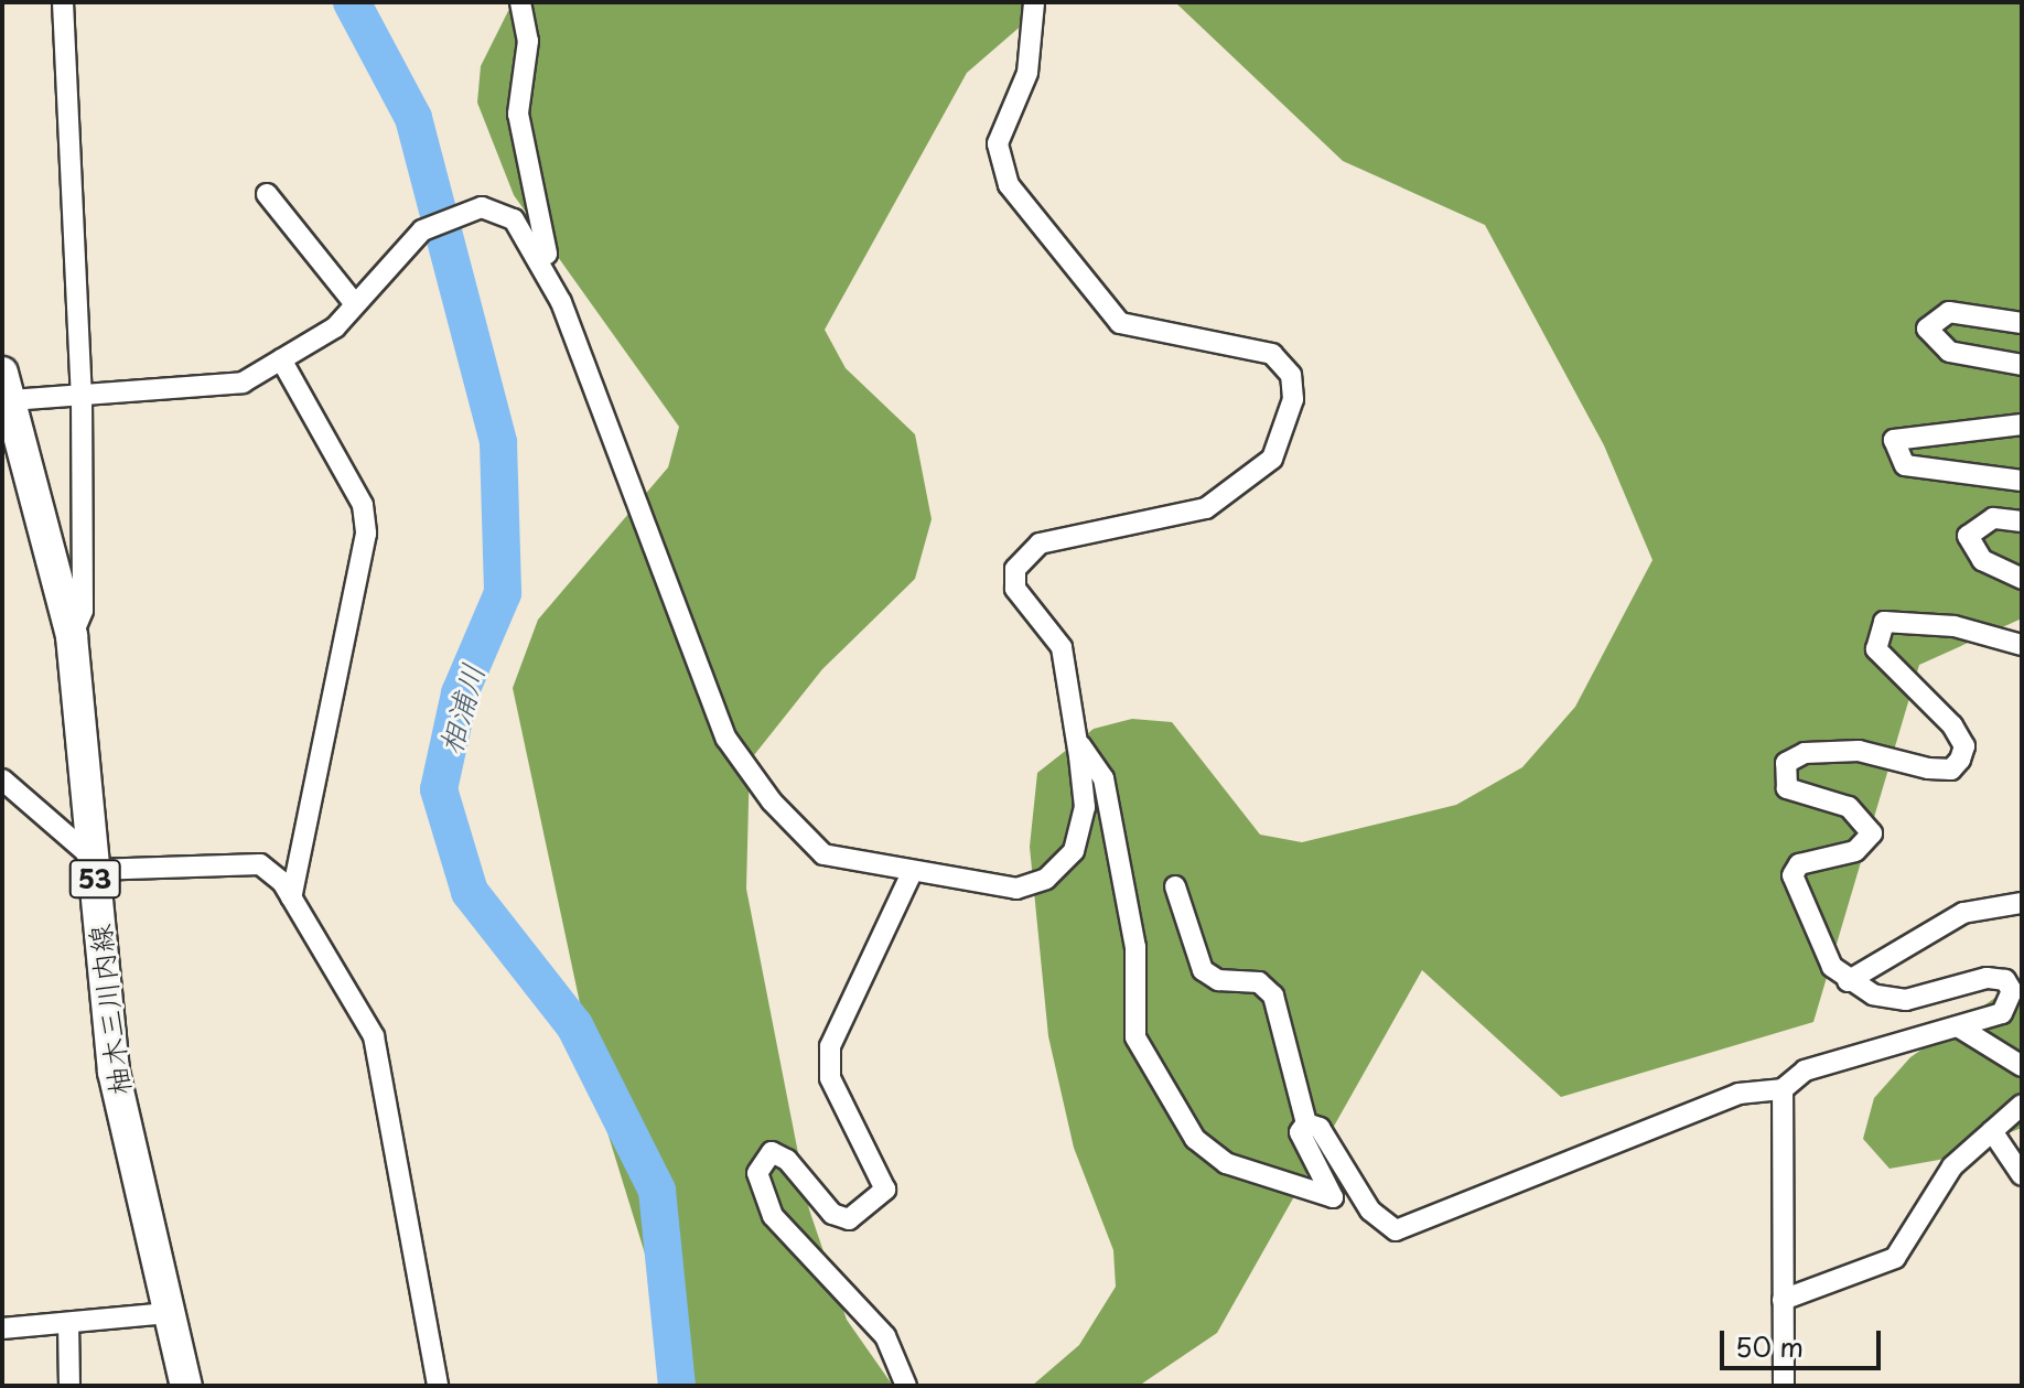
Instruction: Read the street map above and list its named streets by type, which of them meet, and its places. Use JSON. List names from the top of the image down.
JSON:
{
  "streets": {
    "main road": ["53", "柚木三川内線"]
  },
  "water": ["相浦川"],
  "scale_bar": "50 m"
}
